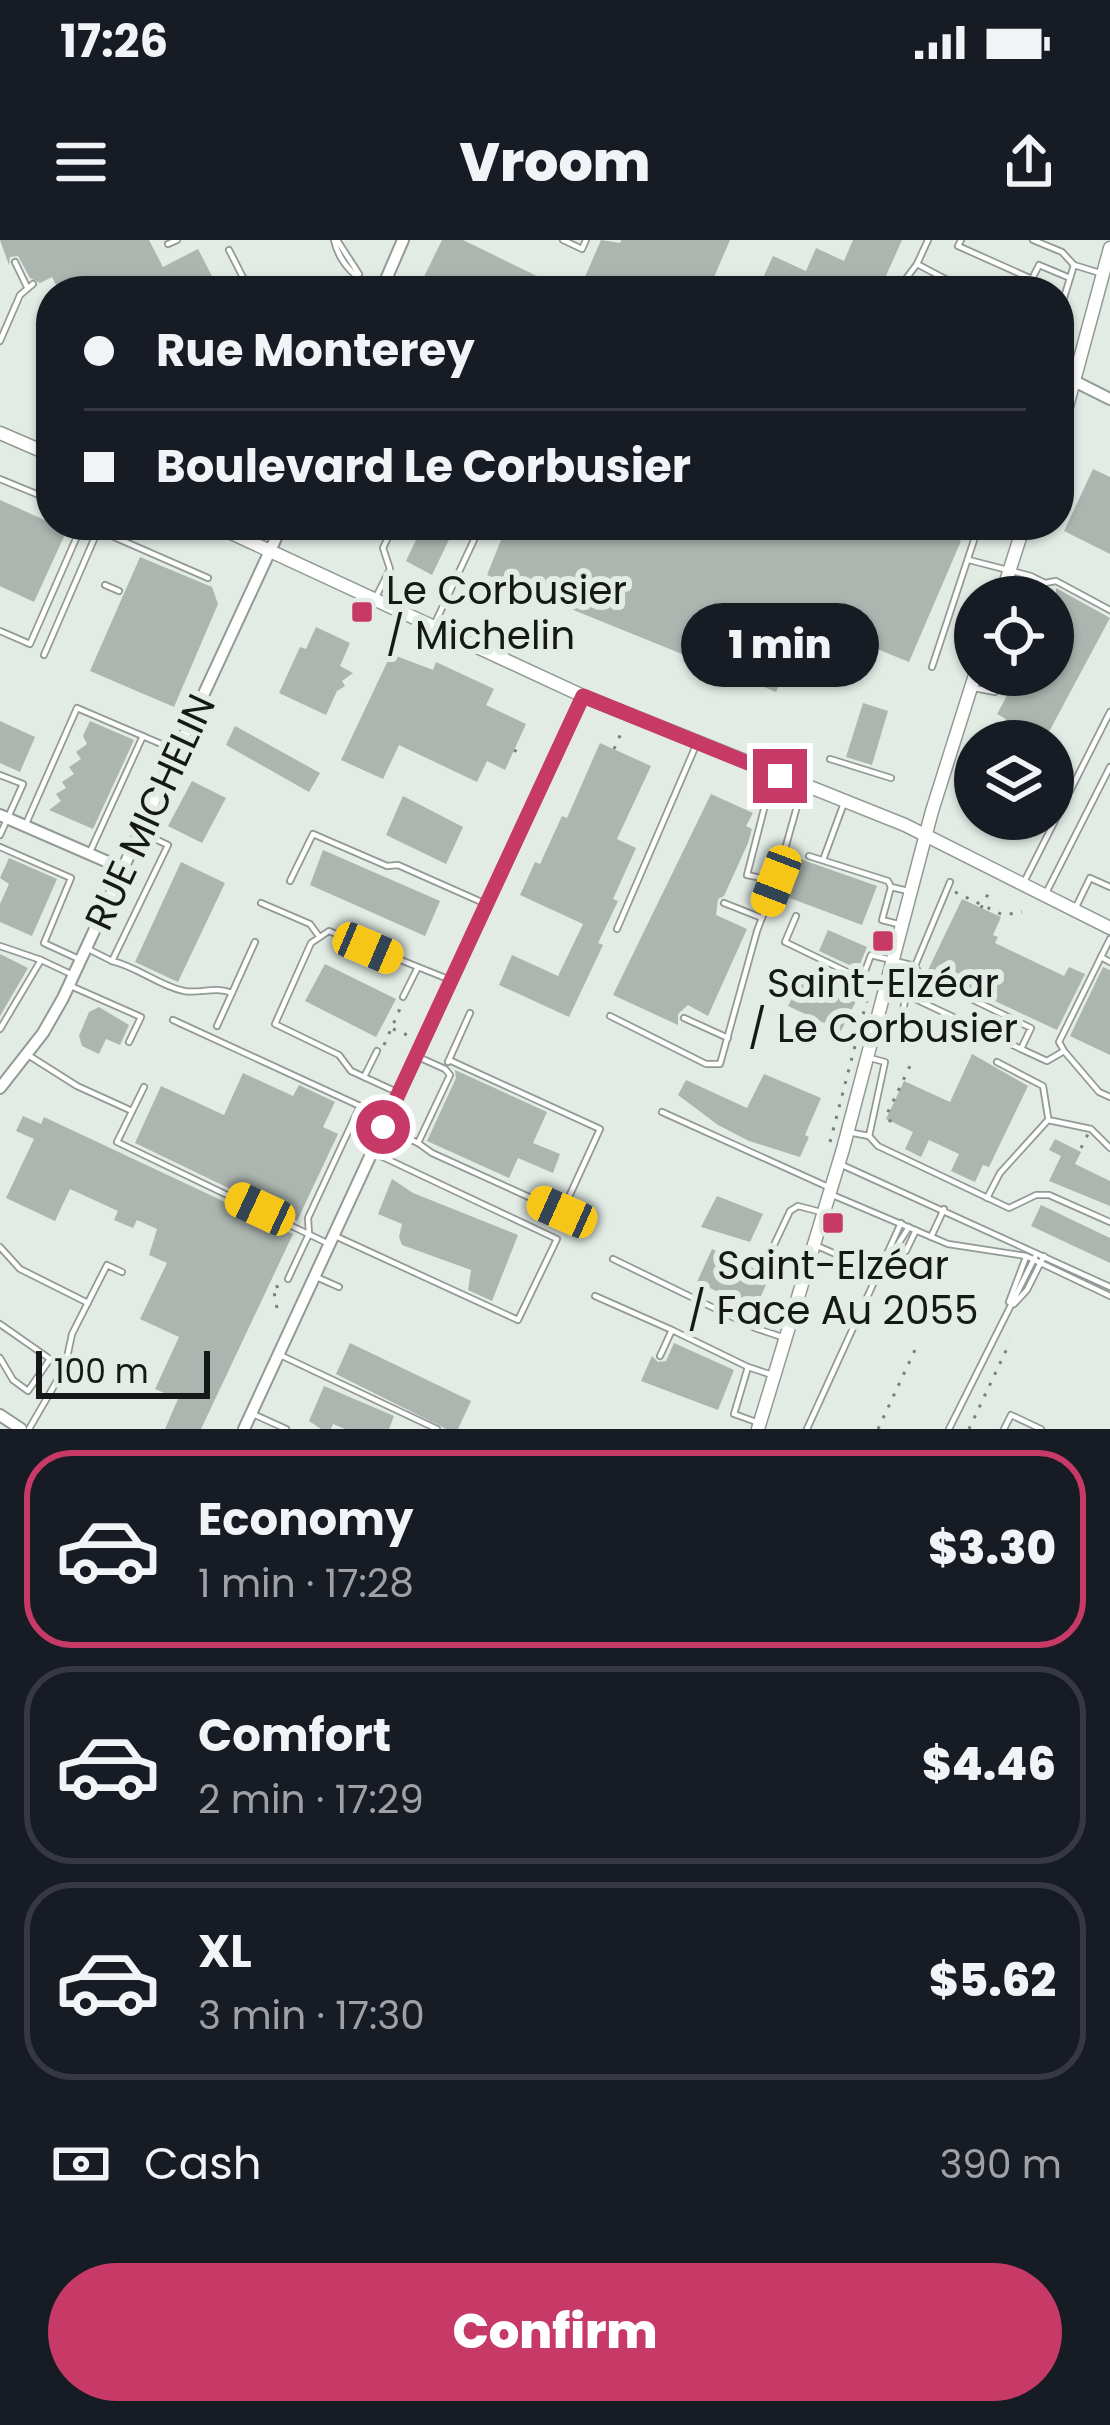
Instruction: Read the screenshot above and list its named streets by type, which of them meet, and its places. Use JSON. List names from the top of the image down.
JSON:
{
  "streets": {
    "street": ["RUE MICHELIN"]
  },
  "places": {
    "transit": ["Le Corbusier / Michelin", "Saint-Elzéar / Le Corbusier", "Saint-Elzéar / Face Au 2055"]
  },
  "scale_bar": "100 m",
  "page": {
    "status": "17:26",
    "header": "Vroom",
    "banner": ["Rue Monterey", "Boulevard Le Corbusier"],
    "bubble": "1 min",
    "scale": "100 m",
    "list": [
      {
        "name": "Economy",
        "note": "1 min · 17:28",
        "value": "$3.30"
      },
      {
        "name": "Comfort",
        "note": "2 min · 17:29",
        "value": "$4.46"
      },
      {
        "name": "XL",
        "note": "3 min · 17:30",
        "value": "$5.62"
      }
    ],
    "pay": ["Cash", "390 m"],
    "buttons": "Confirm"
  }
}
